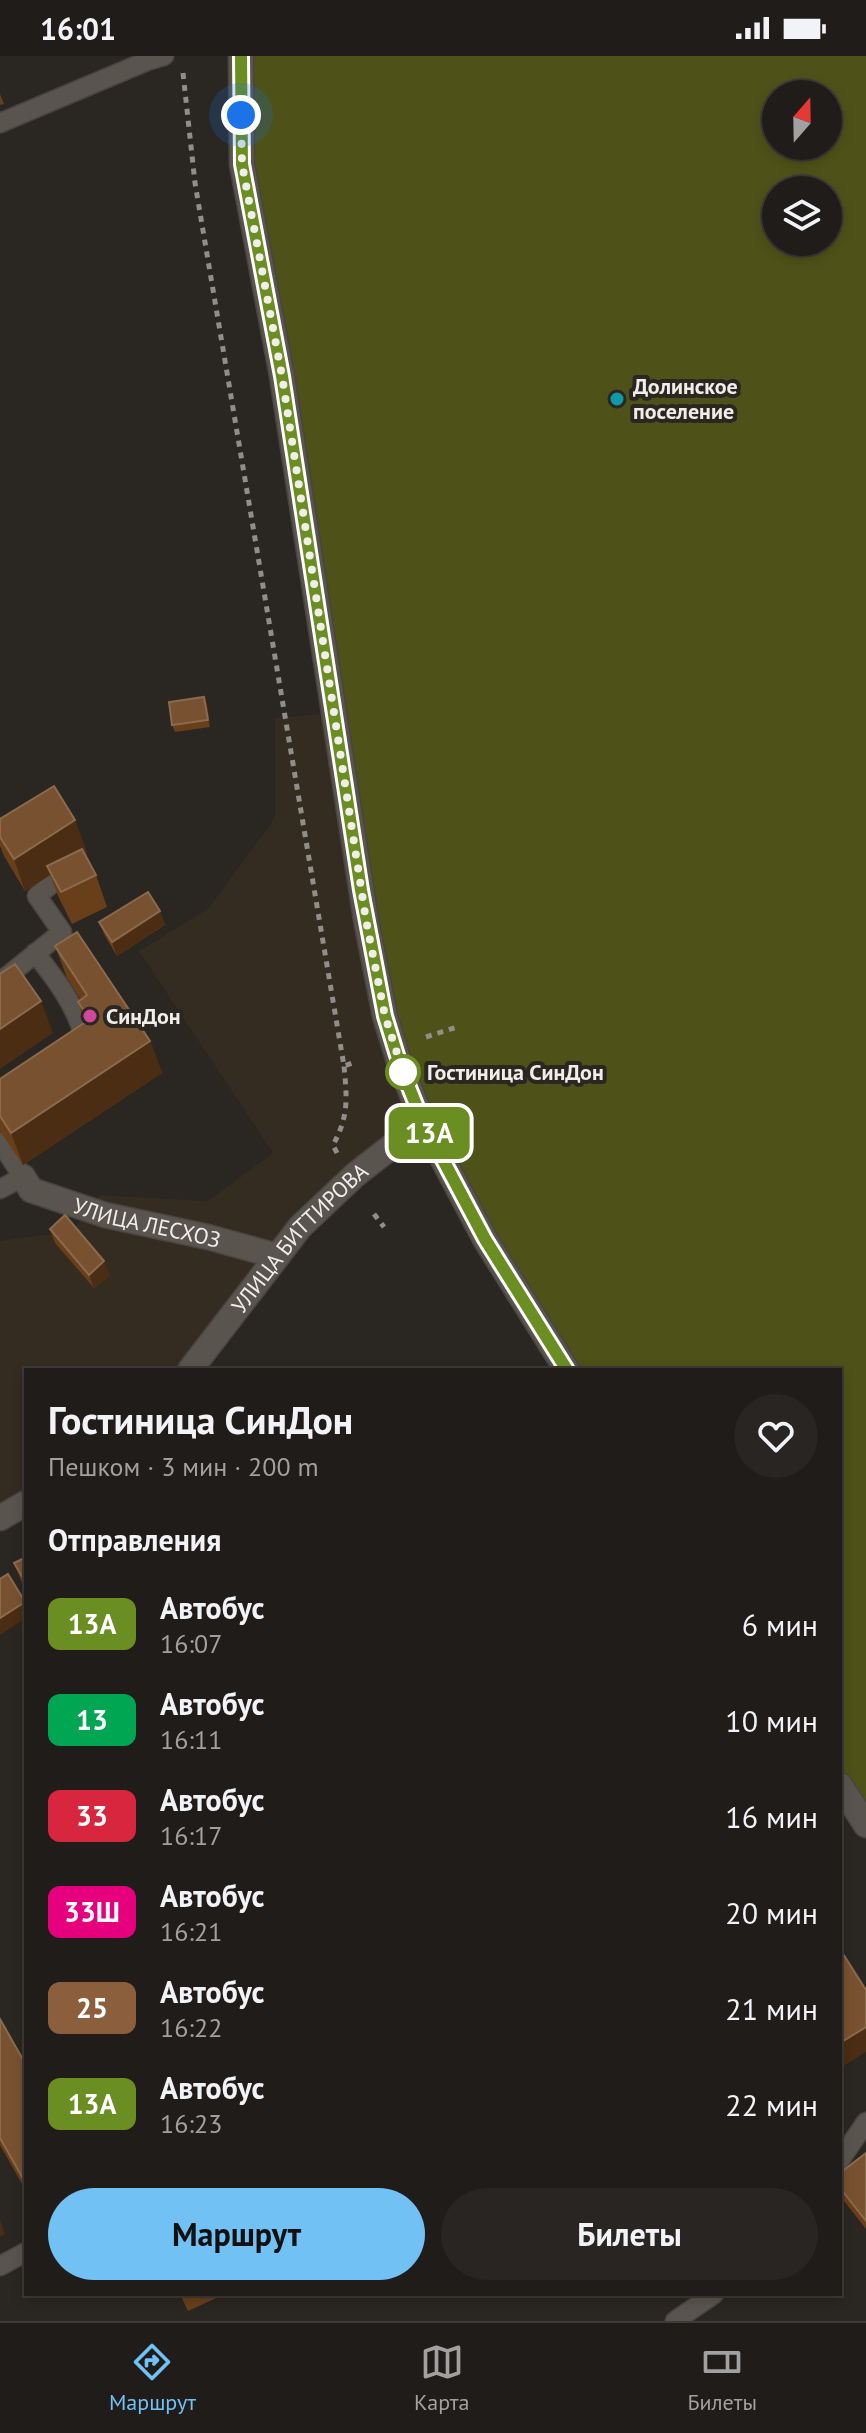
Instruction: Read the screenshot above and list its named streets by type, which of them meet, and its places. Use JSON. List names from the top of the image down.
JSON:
{
  "streets": {
    "street": ["УЛИЦА ЛЕСХОЗ", "УЛИЦА БИТТИРОВА"]
  },
  "crossings": [
    ["УЛИЦА ЛЕСХОЗ", "УЛИЦА БИТТИРОВА"]
  ],
  "places": ["Долинское поселение", "СинДон", "Гостиница СинДон"],
  "lines": ["bus line 13А"],
  "north": "top",
  "page": {
    "status": "16:01",
    "on_map": "13А",
    "heading": [
      ["Гостиница СинДон", "Пешком · 3 мин · 200 m"],
      "Отправления"
    ],
    "list": [
      {
        "mark": "13А",
        "name": "Автобус",
        "note": "16:07",
        "value": "6 мин"
      },
      {
        "mark": "13",
        "name": "Автобус",
        "note": "16:11",
        "value": "10 мин"
      },
      {
        "mark": "33",
        "name": "Автобус",
        "note": "16:17",
        "value": "16 мин"
      },
      {
        "mark": "33Ш",
        "name": "Автобус",
        "note": "16:21",
        "value": "20 мин"
      },
      {
        "mark": "25",
        "name": "Автобус",
        "note": "16:22",
        "value": "21 мин"
      },
      {
        "mark": "13А",
        "name": "Автобус",
        "note": "16:23",
        "value": "22 мин"
      }
    ],
    "buttons": ["Маршрут", "Билеты"],
    "tabs": ["Маршрут", "Карта", "Билеты"]
  }
}
